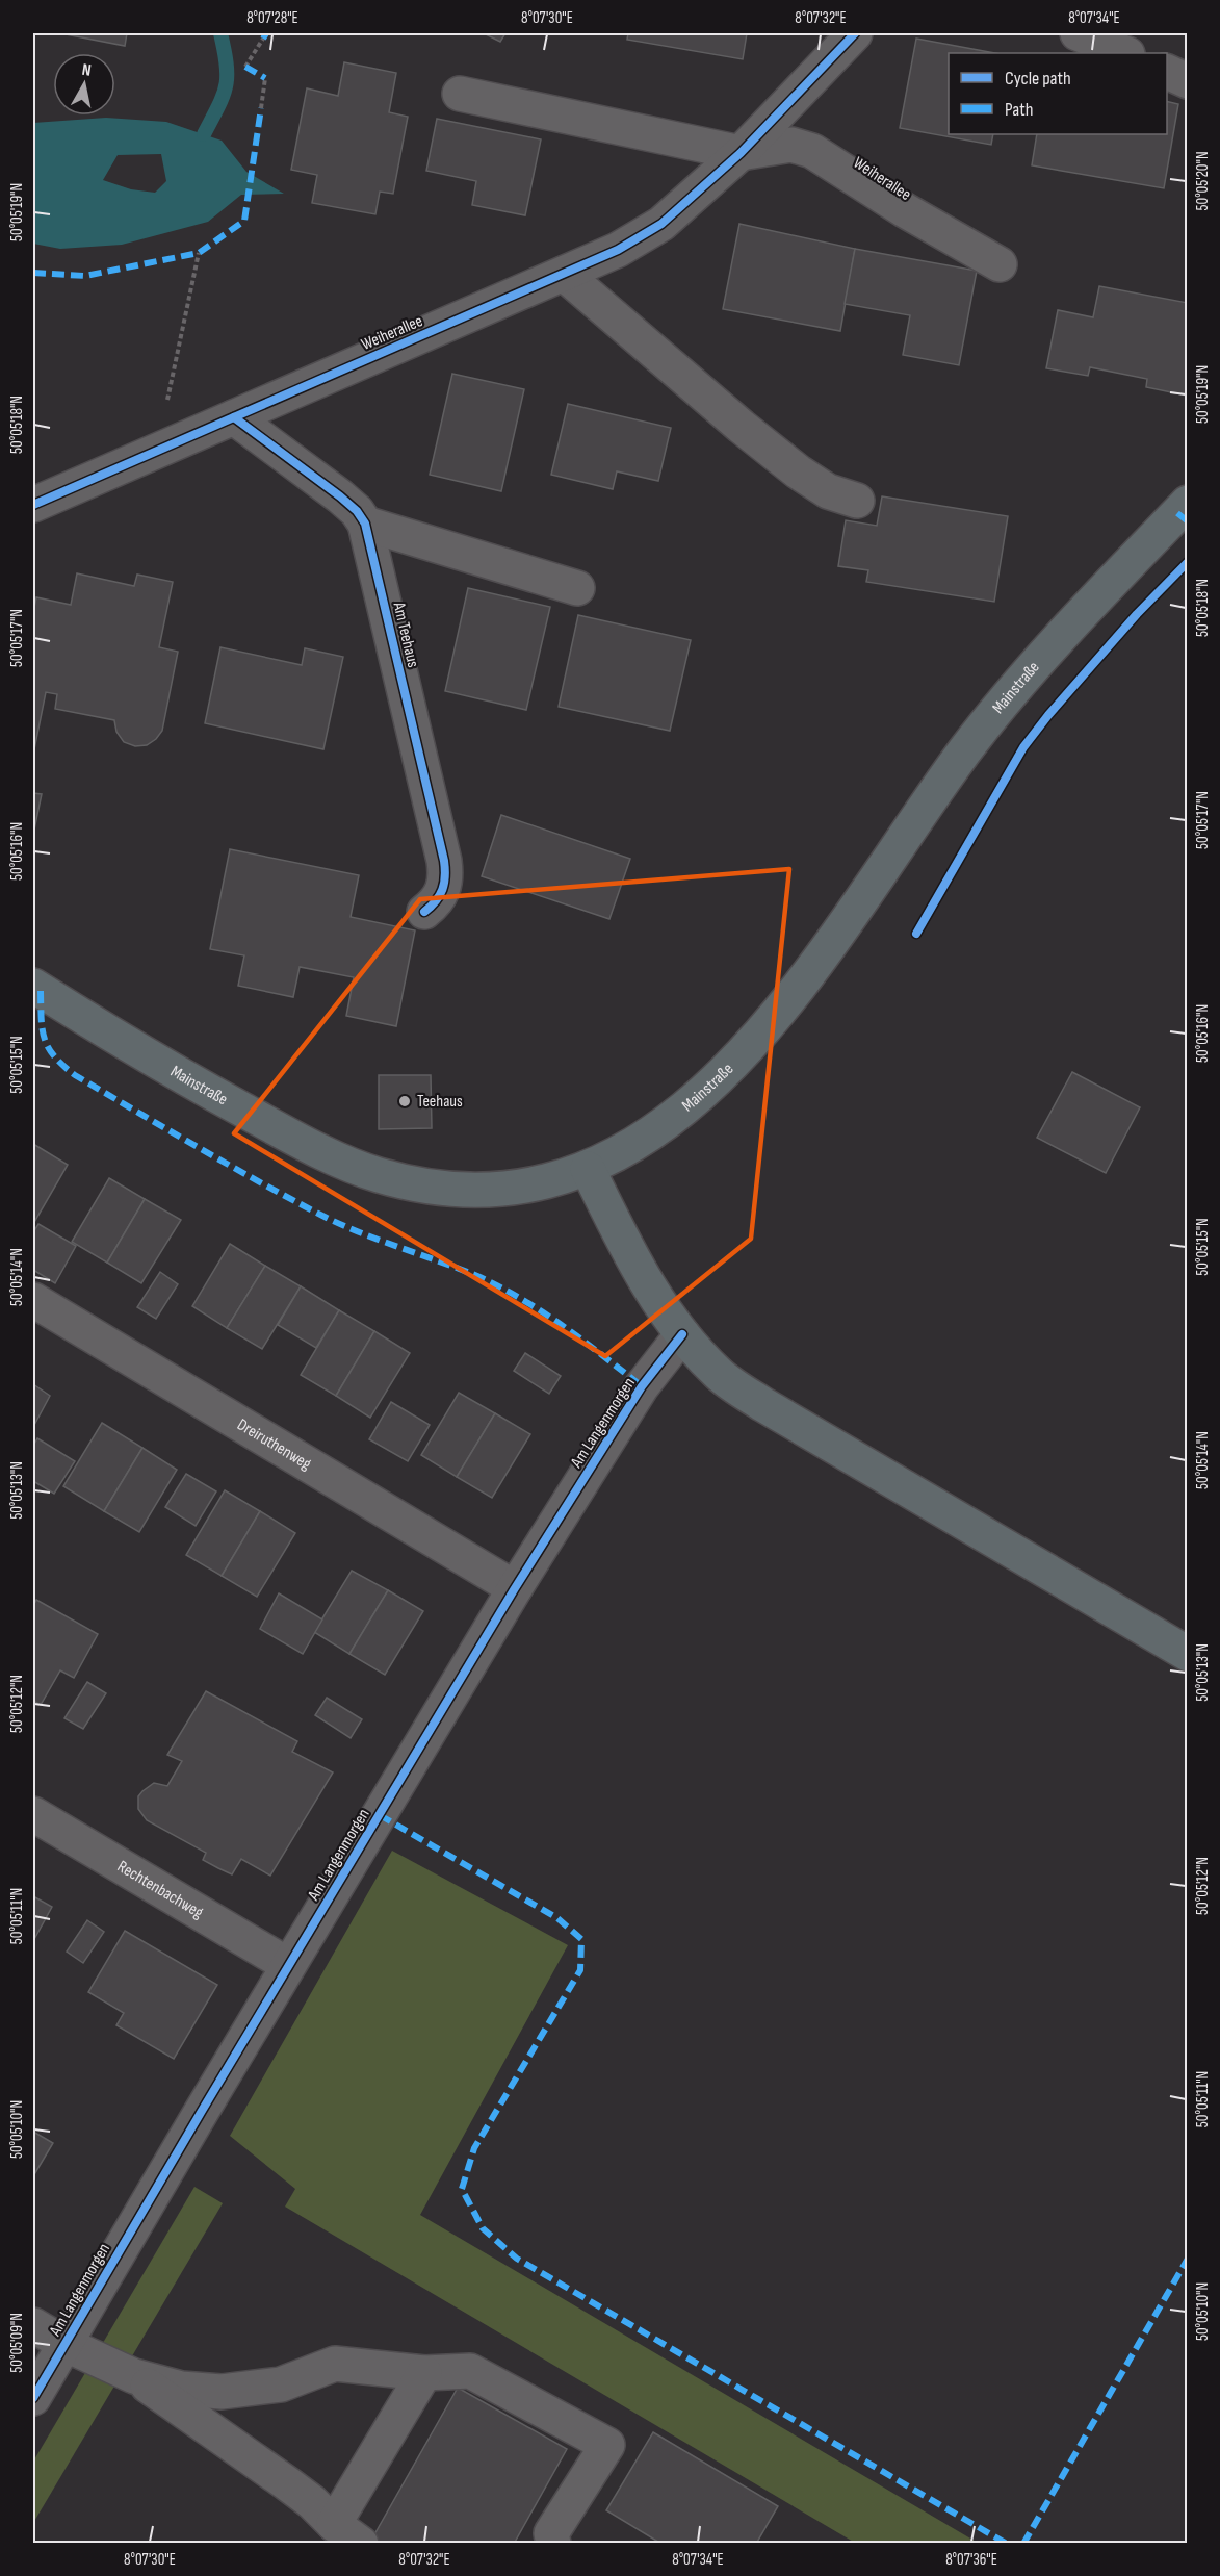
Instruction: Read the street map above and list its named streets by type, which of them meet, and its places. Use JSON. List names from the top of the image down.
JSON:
{
  "streets": {
    "main road": ["Mainstraße"],
    "street": [
      "Weiherallee",
      "Am Teehaus",
      "Am Langenmorgen",
      "Dreiruthenweg",
      "Rechtenbachweg"
    ]
  },
  "crossings": [
    ["Weiherallee", "Am Teehaus"],
    ["Am Langenmorgen", "Dreiruthenweg"],
    ["Am Langenmorgen", "Rechtenbachweg"]
  ],
  "places": ["Teehaus"],
  "legend": ["Cycle path", "Path"],
  "north": "top",
  "coordinates": [
    "8°07'28\"E",
    "8°07'30\"E",
    "8°07'32\"E",
    "8°07'34\"E",
    "50°05'20\"N",
    "50°05'19\"N",
    "50°05'18\"N",
    "50°05'17\"N",
    "50°05'16\"N",
    "50°05'15\"N",
    "50°05'14\"N",
    "50°05'13\"N",
    "50°05'12\"N",
    "50°05'11\"N",
    "50°05'10\"N",
    "50°05'09\"N",
    "8°07'36\"E"
  ]
}
